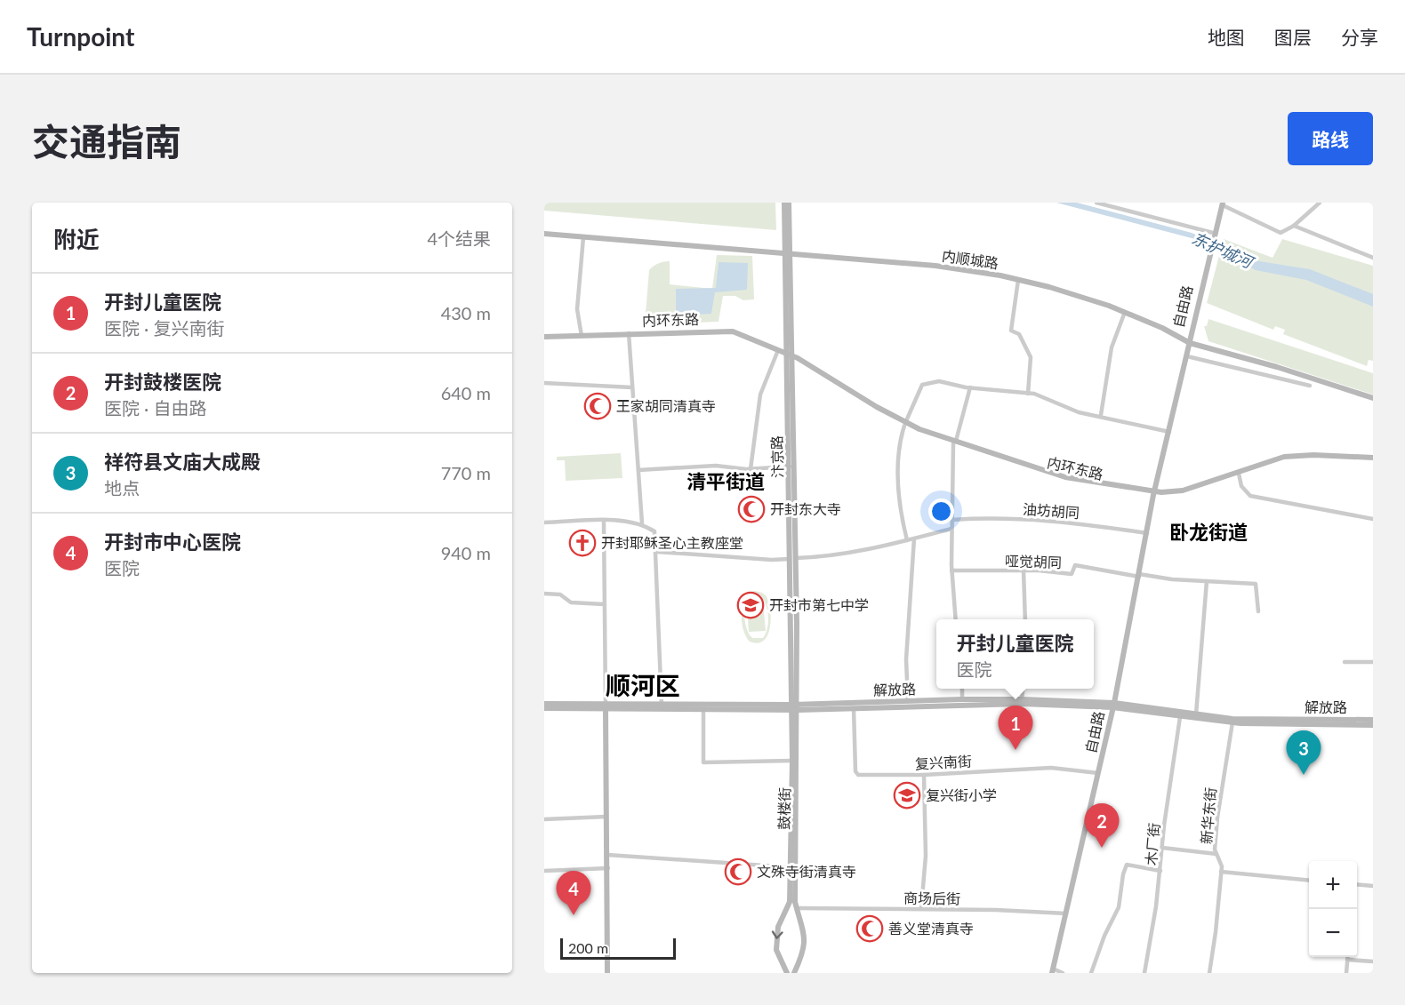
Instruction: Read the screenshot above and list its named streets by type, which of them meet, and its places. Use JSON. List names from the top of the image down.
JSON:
{
  "streets": {
    "street": [
      "内顺城路",
      "自由路",
      "内环东路",
      "汴京路",
      "油坊胡同",
      "哑觉胡同",
      "解放路",
      "复兴南街",
      "鼓楼街",
      "新华东街",
      "木厂街",
      "商场后街"
    ]
  },
  "crossings": [
    ["内顺城路", "自由路"],
    ["内顺城路", "汴京路"],
    ["自由路", "内环东路"],
    ["自由路", "油坊胡同"],
    ["自由路", "哑觉胡同"],
    ["自由路", "解放路"],
    ["自由路", "复兴南街"],
    ["自由路", "商场后街"],
    ["内环东路", "汴京路"],
    ["汴京路", "解放路"],
    ["汴京路", "鼓楼街"],
    ["解放路", "复兴南街"],
    ["解放路", "鼓楼街"],
    ["解放路", "新华东街"],
    ["解放路", "木厂街"],
    ["鼓楼街", "商场后街"]
  ],
  "districts": ["清平街道", "卧龙街道", "顺河区"],
  "water": ["东护城河"],
  "places": {
    "mosque": [
      "王家胡同清真寺",
      "开封东大寺",
      "文殊寺街清真寺",
      "善义堂清真寺"
    ],
    "church": ["开封耶稣圣心主教座堂"],
    "school or university": ["开封市第七中学", "复兴街小学"]
  },
  "scale_bar": "200 m",
  "page": {
    "header": "Turnpoint",
    "nav": ["地图", "图层", "分享"],
    "title": "交通指南",
    "buttons": "路线",
    "heading": ["附近", "4个结果"],
    "list": [
      {
        "mark": "1",
        "name": "开封儿童医院",
        "note": "医院 · 复兴南街",
        "value": "430 m"
      },
      {
        "mark": "2",
        "name": "开封鼓楼医院",
        "note": "医院 · 自由路",
        "value": "640 m"
      },
      {
        "mark": "3",
        "name": "祥符县文庙大成殿",
        "note": "地点",
        "value": "770 m"
      },
      {
        "mark": "4",
        "name": "开封市中心医院",
        "note": "医院",
        "value": "940 m"
      }
    ],
    "popup": ["开封儿童医院", "医院"],
    "pins": [
      "1",
      "3",
      "2",
      "4"
    ],
    "map_buttons": ["+", "−"],
    "scale": "200 m"
  }
}
